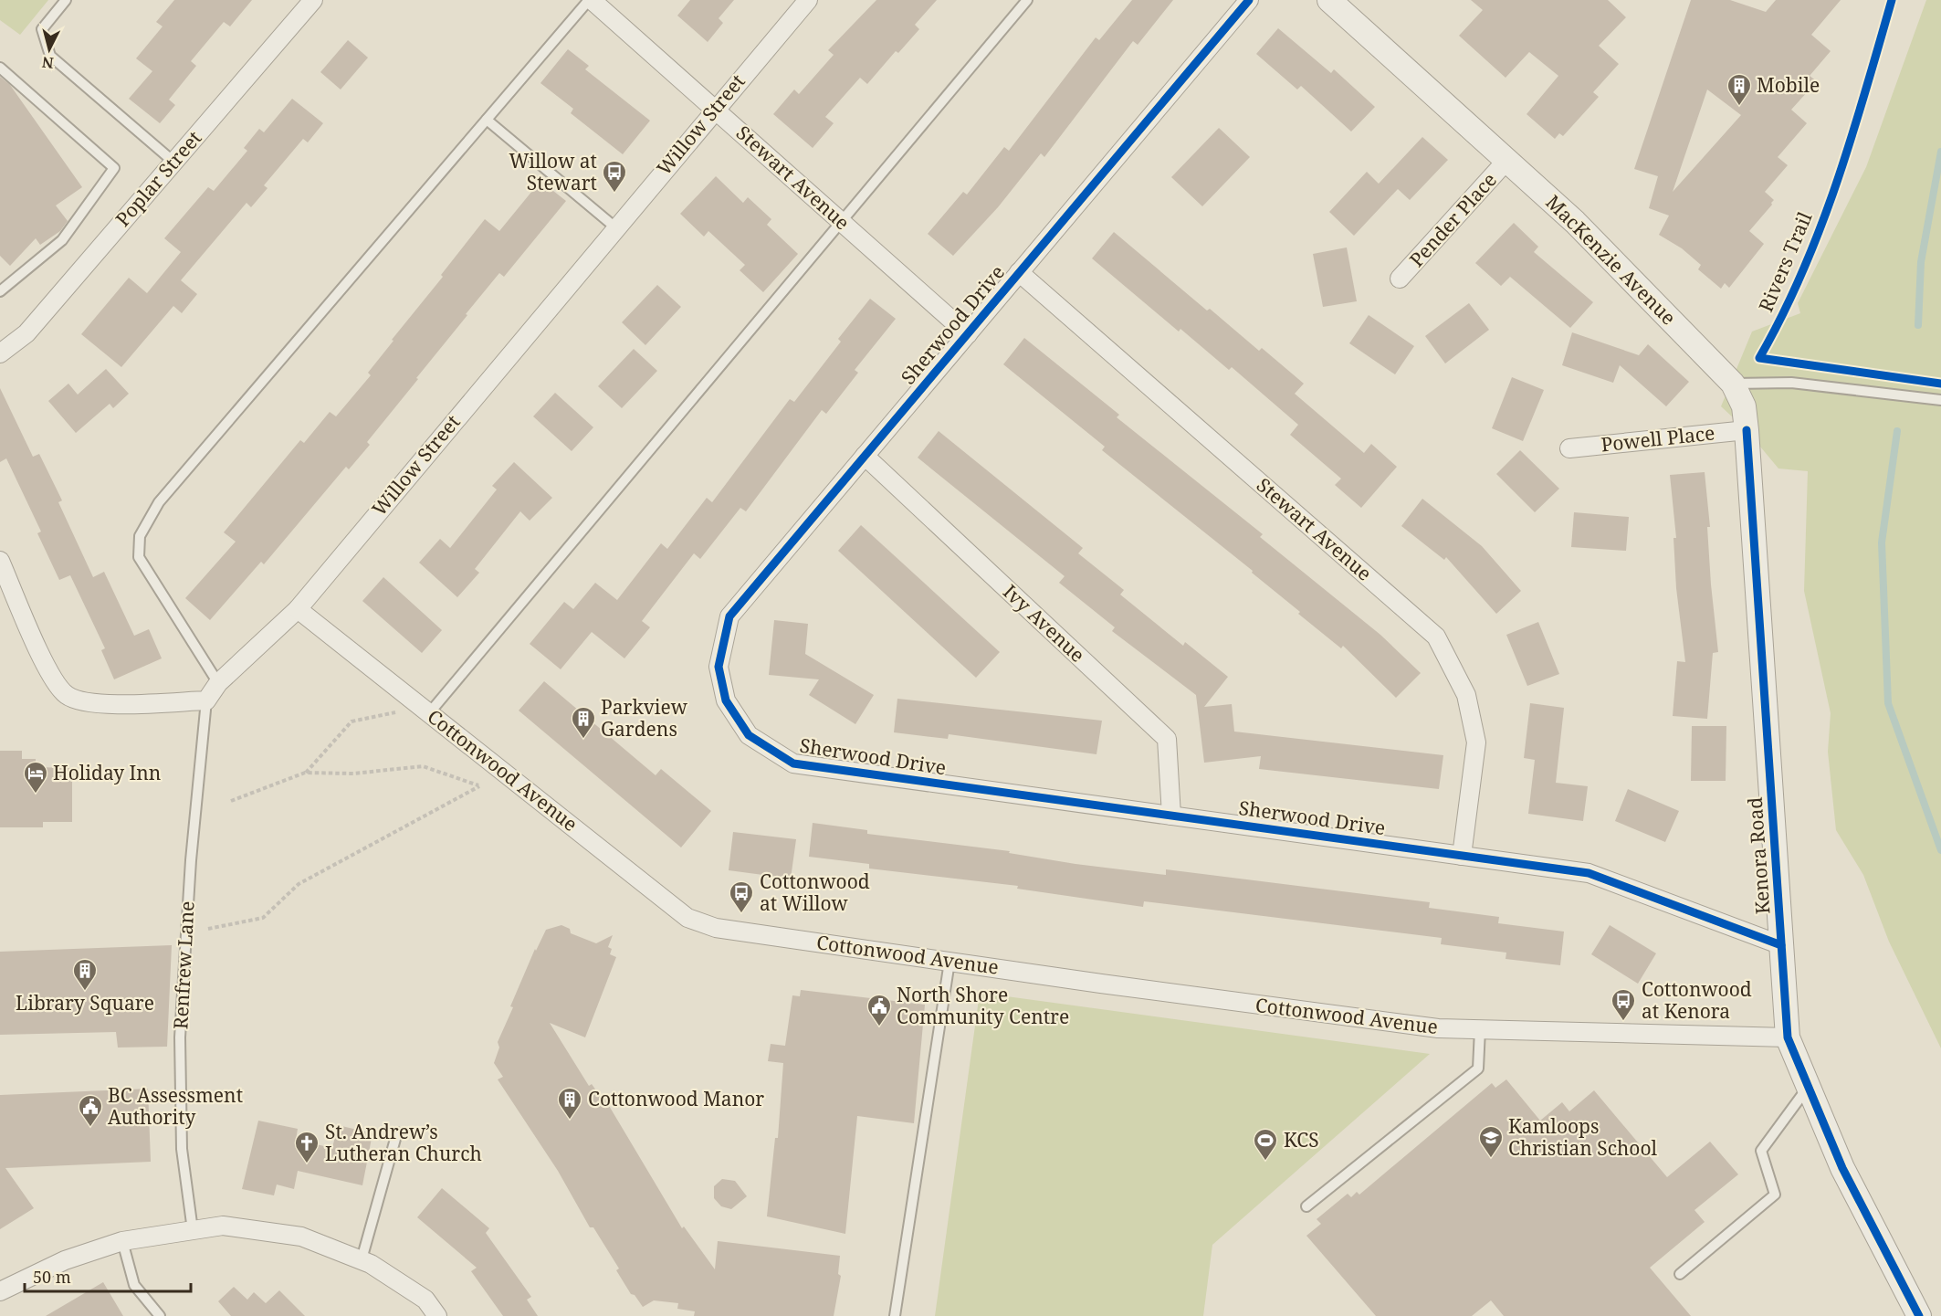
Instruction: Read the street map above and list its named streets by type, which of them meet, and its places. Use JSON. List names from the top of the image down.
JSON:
{
  "streets": {
    "street": [
      "Willow Street",
      "Stewart Avenue",
      "Poplar Street",
      "Pender Place",
      "MacKenzie Avenue",
      "Sherwood Drive",
      "Powell Place",
      "Ivy Avenue",
      "Cottonwood Avenue",
      "Kenora Road"
    ],
    "lane": ["Renfrew Lane"],
    "cycle path": ["Rivers Trail"]
  },
  "crossings": [
    ["Willow Street", "Stewart Avenue"],
    ["Willow Street", "Cottonwood Avenue"],
    ["Willow Street", "Renfrew Lane"],
    ["Stewart Avenue", "Sherwood Drive"],
    ["Pender Place", "MacKenzie Avenue"],
    ["MacKenzie Avenue", "Kenora Road"],
    ["Sherwood Drive", "Ivy Avenue"],
    ["Sherwood Drive", "Kenora Road"],
    ["Powell Place", "Kenora Road"],
    ["Cottonwood Avenue", "Kenora Road"]
  ],
  "places": {
    "building": [
      "Mobile",
      "Parkview Gardens",
      "Library Square",
      "Cottonwood Manor"
    ],
    "bus stop": ["Willow at Stewart", "Cottonwood at Willow", "Cottonwood at Kenora"],
    "hotel": ["Holiday Inn"],
    "public building": ["North Shore Community Centre", "BC Assessment Authority"],
    "school or university": ["Kamloops Christian School"],
    "sports": ["KCS"],
    "church": ["St. Andrew’s Lutheran Church"]
  },
  "scale_bar": "50 m",
  "north": "bottom"
}
